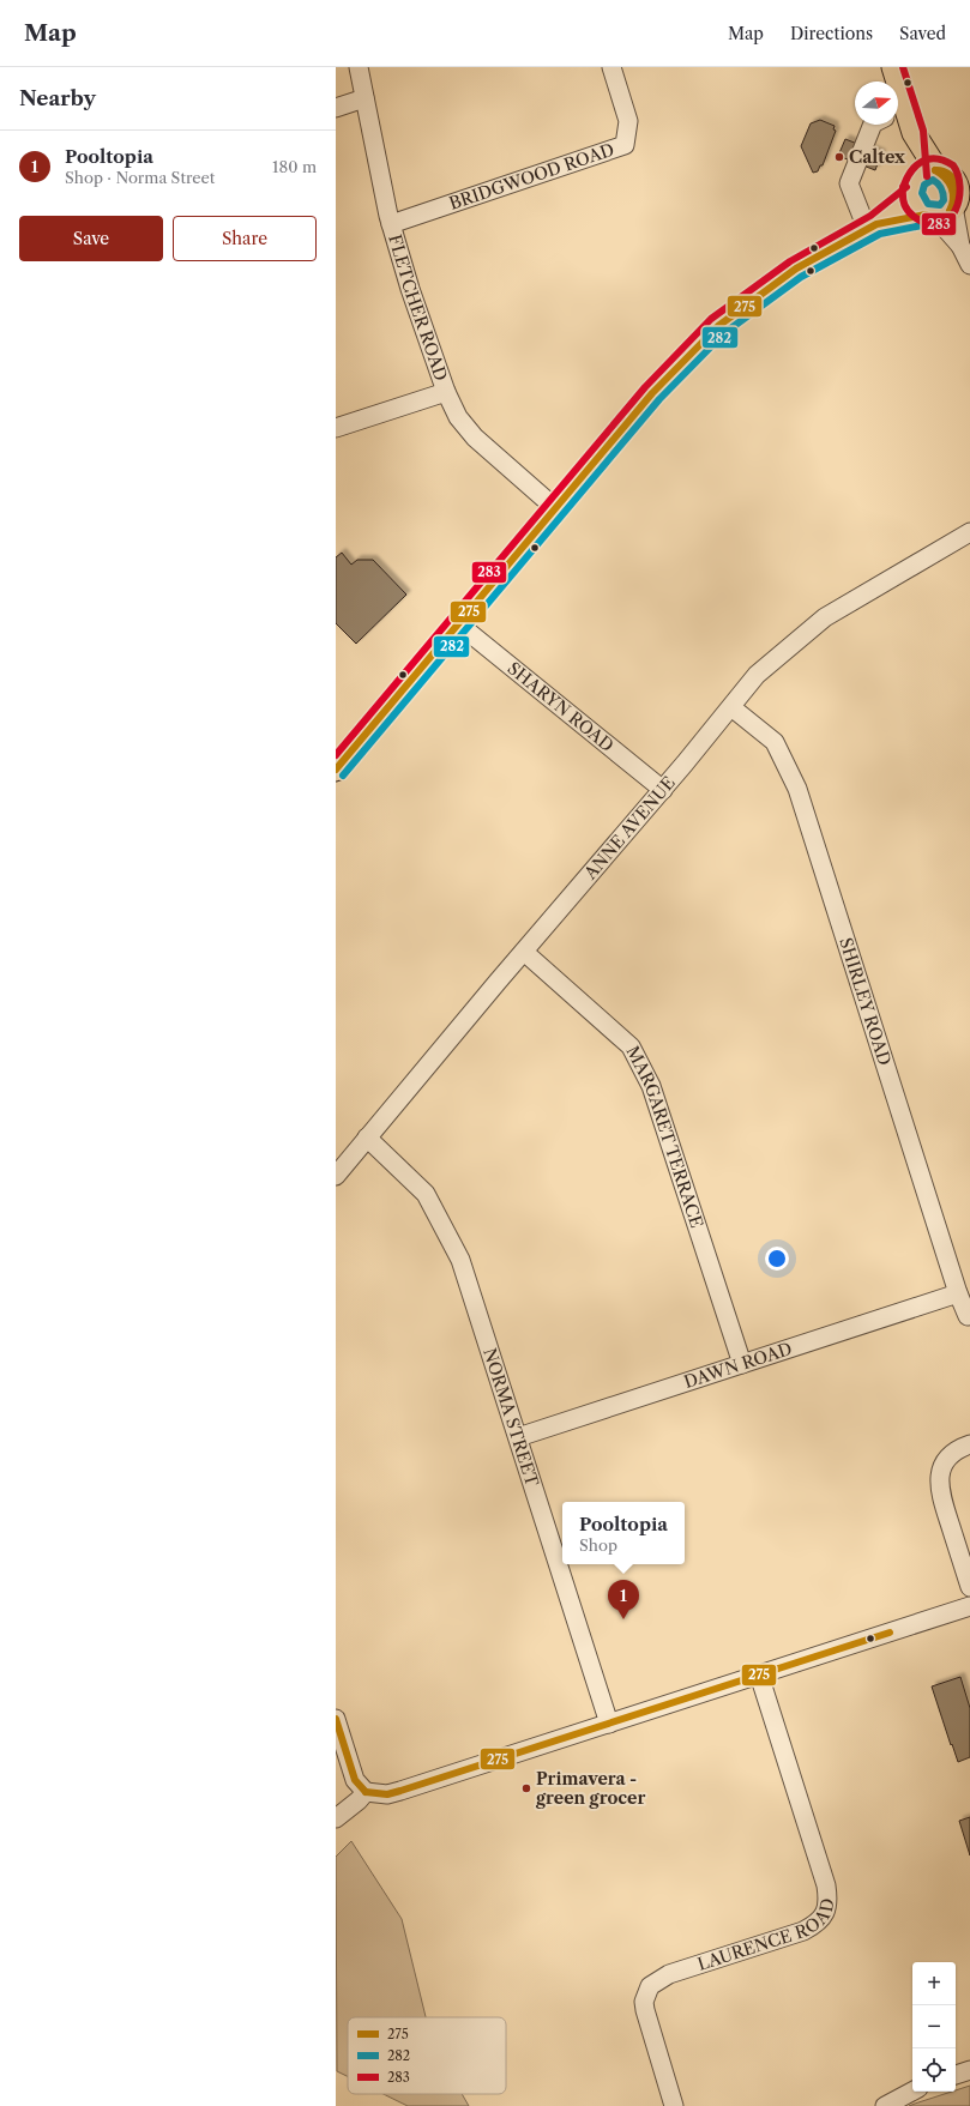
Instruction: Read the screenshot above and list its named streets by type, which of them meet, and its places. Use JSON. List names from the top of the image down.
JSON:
{
  "streets": {
    "street": [
      "BRIDGWOOD ROAD",
      "FLETCHER ROAD",
      "SHARYN ROAD",
      "ANNE AVENUE",
      "SHIRLEY ROAD",
      "MARGARET TERRACE",
      "DAWN ROAD",
      "NORMA STREET",
      "LAURENCE ROAD"
    ]
  },
  "crossings": [
    ["BRIDGWOOD ROAD", "FLETCHER ROAD"],
    ["SHARYN ROAD", "ANNE AVENUE"],
    ["ANNE AVENUE", "SHIRLEY ROAD"],
    ["ANNE AVENUE", "MARGARET TERRACE"],
    ["ANNE AVENUE", "NORMA STREET"],
    ["SHIRLEY ROAD", "DAWN ROAD"],
    ["MARGARET TERRACE", "DAWN ROAD"],
    ["DAWN ROAD", "NORMA STREET"]
  ],
  "places": ["Caltex", "Primavera - green grocer"],
  "lines": ["transit line 283", "transit line 275", "transit line 282"],
  "legend": ["275", "282", "283"],
  "north": "right",
  "page": {
    "header": "Map",
    "nav": ["Map", "Directions", "Saved"],
    "heading": "Nearby",
    "list": [
      {
        "mark": "1",
        "name": "Pooltopia",
        "note": "Shop · Norma Street",
        "value": "180 m"
      }
    ],
    "buttons": ["Save", "Share"],
    "popup": ["Pooltopia", "Shop"],
    "pins": "1",
    "map_buttons": ["+", "−"]
  }
}
